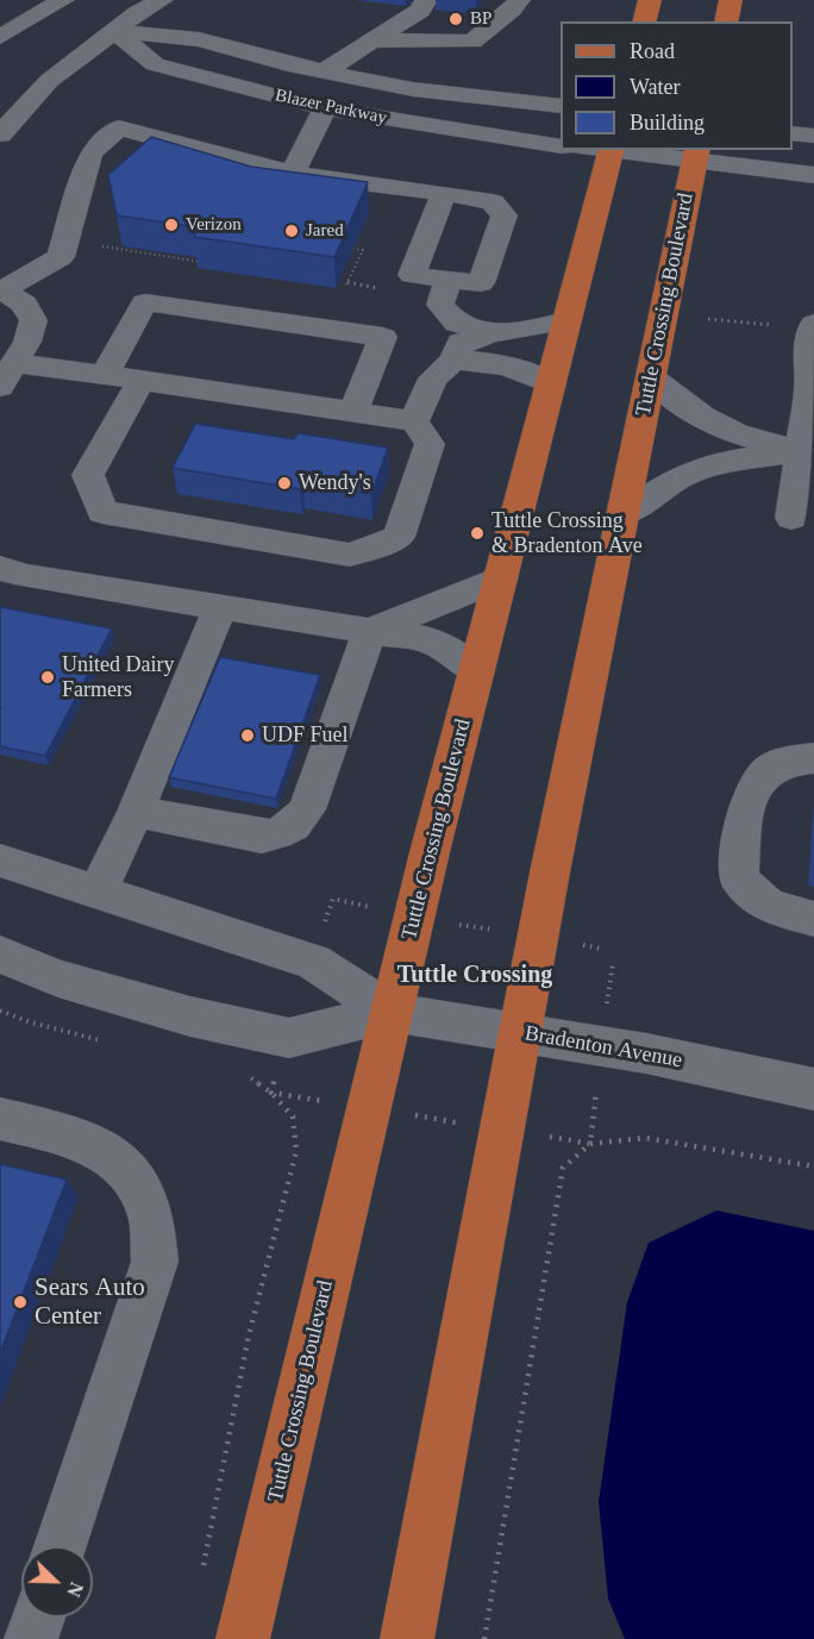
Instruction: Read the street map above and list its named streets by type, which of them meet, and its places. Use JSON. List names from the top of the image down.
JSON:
{
  "streets": {
    "main road": ["Tuttle Crossing Boulevard"],
    "street": ["Blazer Parkway", "Bradenton Avenue"]
  },
  "crossings": [
    ["Tuttle Crossing Boulevard", "Bradenton Avenue"]
  ],
  "districts": ["Tuttle Crossing"],
  "places": [
    "BP",
    "Verizon",
    "Jared",
    "Wendy's",
    "Tuttle Crossing & Bradenton Ave",
    "United Dairy Farmers",
    "UDF Fuel",
    "Sears Auto Center"
  ],
  "legend": ["Road", "Water", "Building"],
  "north": "bottom right"
}
